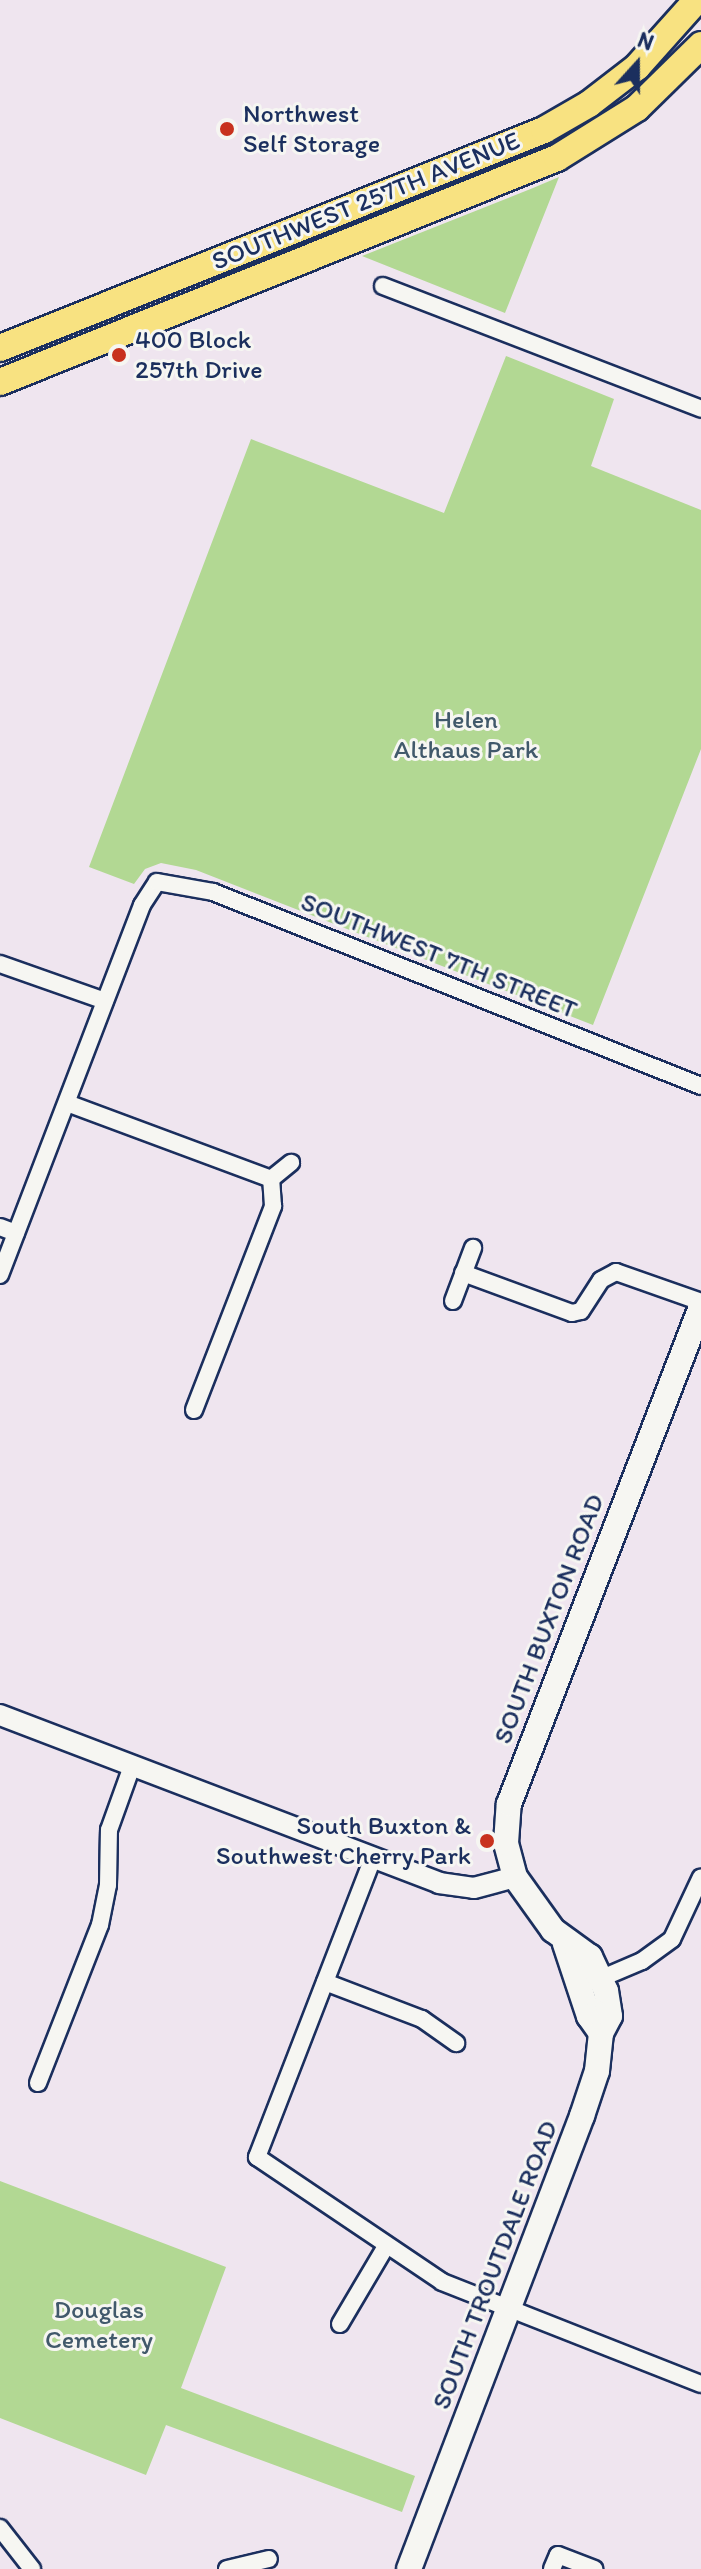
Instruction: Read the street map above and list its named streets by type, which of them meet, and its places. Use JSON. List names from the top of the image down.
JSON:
{
  "streets": {
    "main road": ["SOUTHWEST 257TH AVENUE", "SOUTH BUXTON ROAD", "SOUTH TROUTDALE ROAD"],
    "street": ["SOUTHWEST 7TH STREET"]
  },
  "crossings": [
    ["SOUTH BUXTON ROAD", "SOUTH TROUTDALE ROAD"]
  ],
  "parks": ["Helen Althaus Park", "Douglas Cemetery"],
  "places": ["Northwest Self Storage", "400 Block 257th Drive", "South Buxton & Southwest Cherry Park"],
  "north": "top"
}
